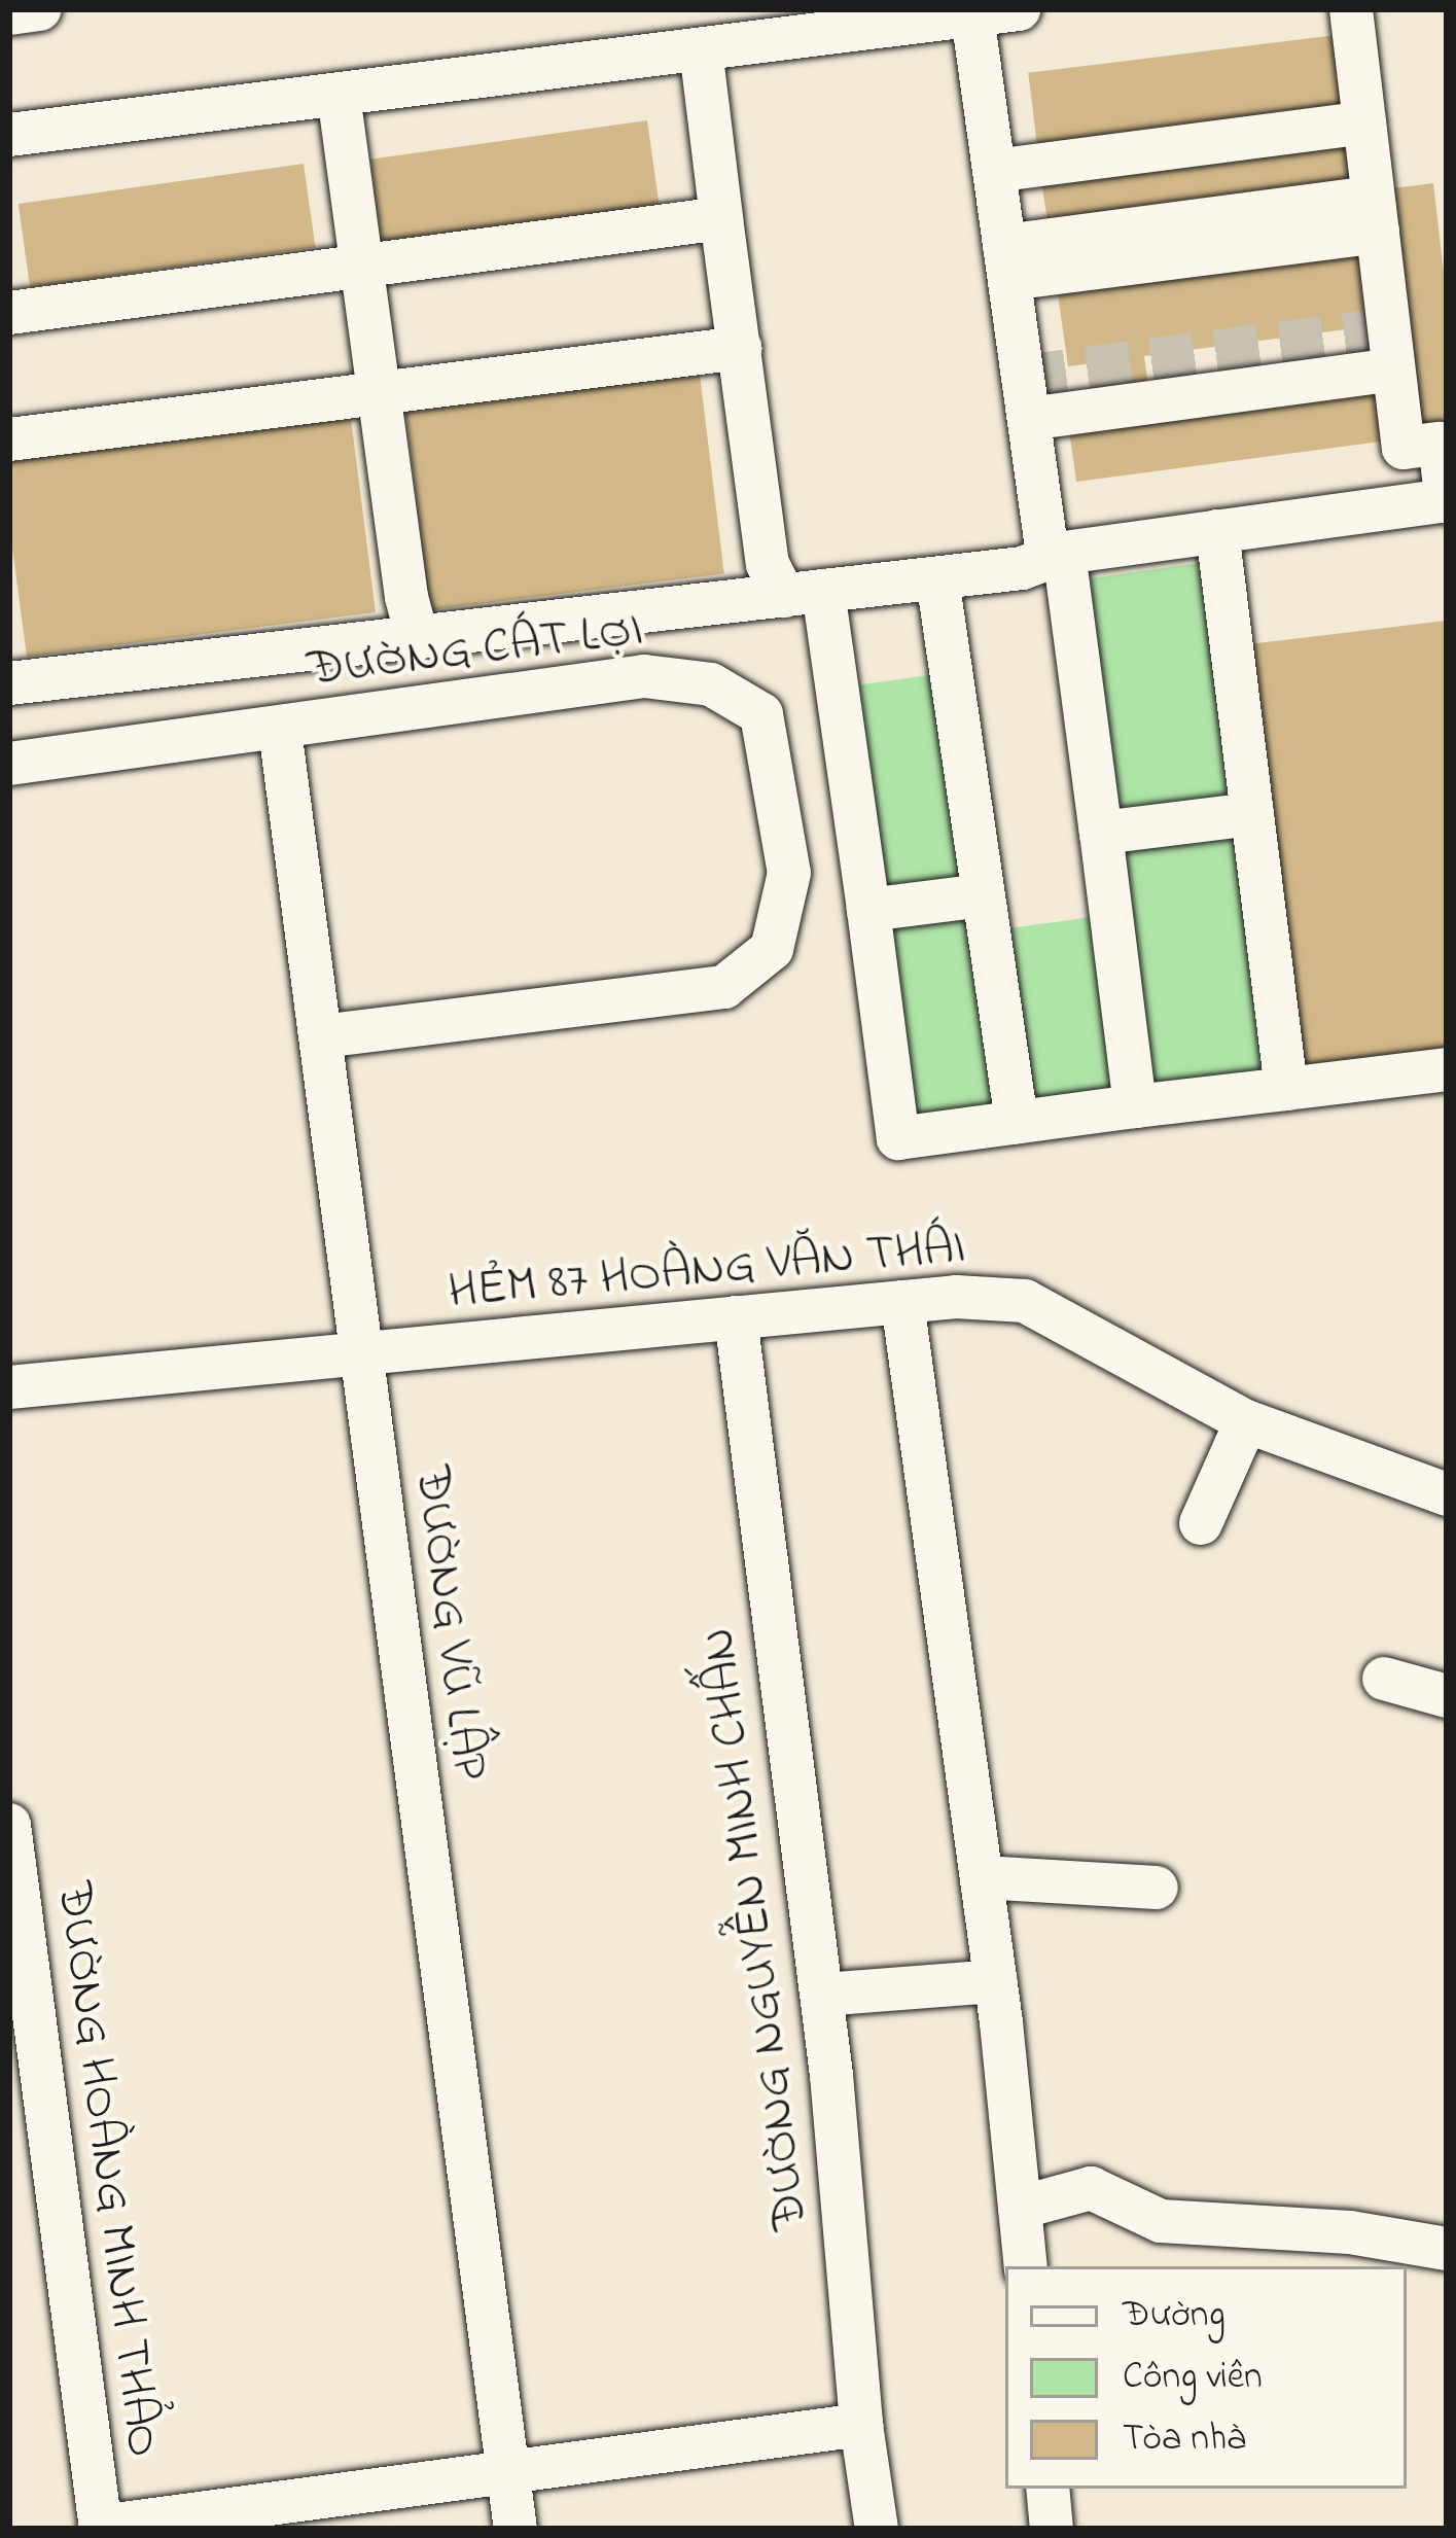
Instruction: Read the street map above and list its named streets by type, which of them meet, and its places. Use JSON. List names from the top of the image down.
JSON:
{
  "streets": {
    "street": [
      "ĐƯỜNG CÁT LỢI",
      "HẺM 87 HOÀNG VĂN THÁI",
      "ĐƯỜNG VŨ LẬP",
      "ĐƯỜNG NGUYỄN MINH CHẤN",
      "ĐƯỜNG HOÀNG MINH THẢO"
    ]
  },
  "crossings": [
    ["ĐƯỜNG CÁT LỢI", "ĐƯỜNG VŨ LẬP"],
    ["HẺM 87 HOÀNG VĂN THÁI", "ĐƯỜNG VŨ LẬP"],
    ["HẺM 87 HOÀNG VĂN THÁI", "ĐƯỜNG NGUYỄN MINH CHẤN"]
  ],
  "legend": ["Đường", "Công viên", "Tòa nhà"]
}
